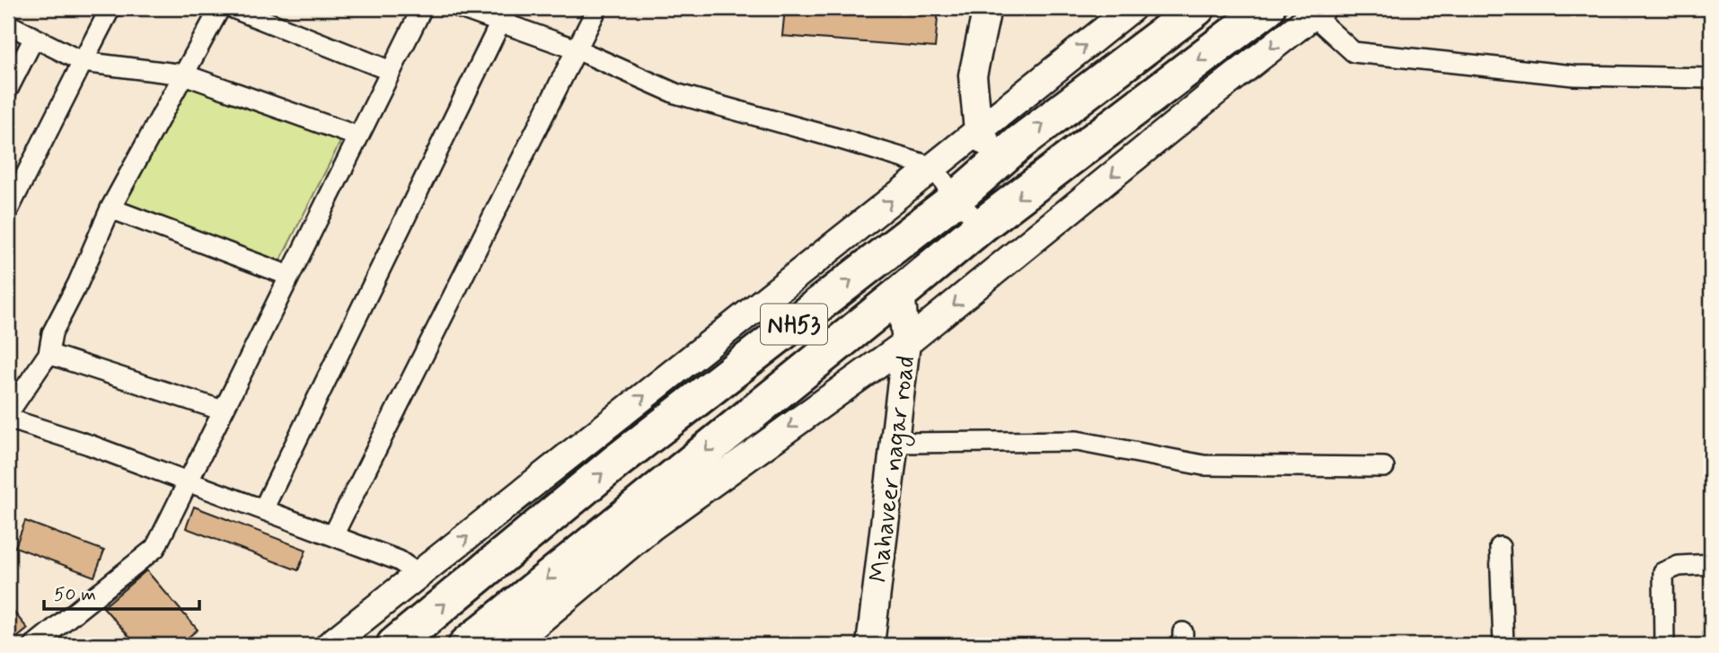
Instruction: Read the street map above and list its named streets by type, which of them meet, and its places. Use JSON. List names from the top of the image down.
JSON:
{
  "streets": {
    "highway": ["NH53"],
    "main road": ["Mahaveer nagar road"]
  },
  "crossings": [
    ["NH53", "Mahaveer nagar road"]
  ],
  "scale_bar": "50 m"
}
